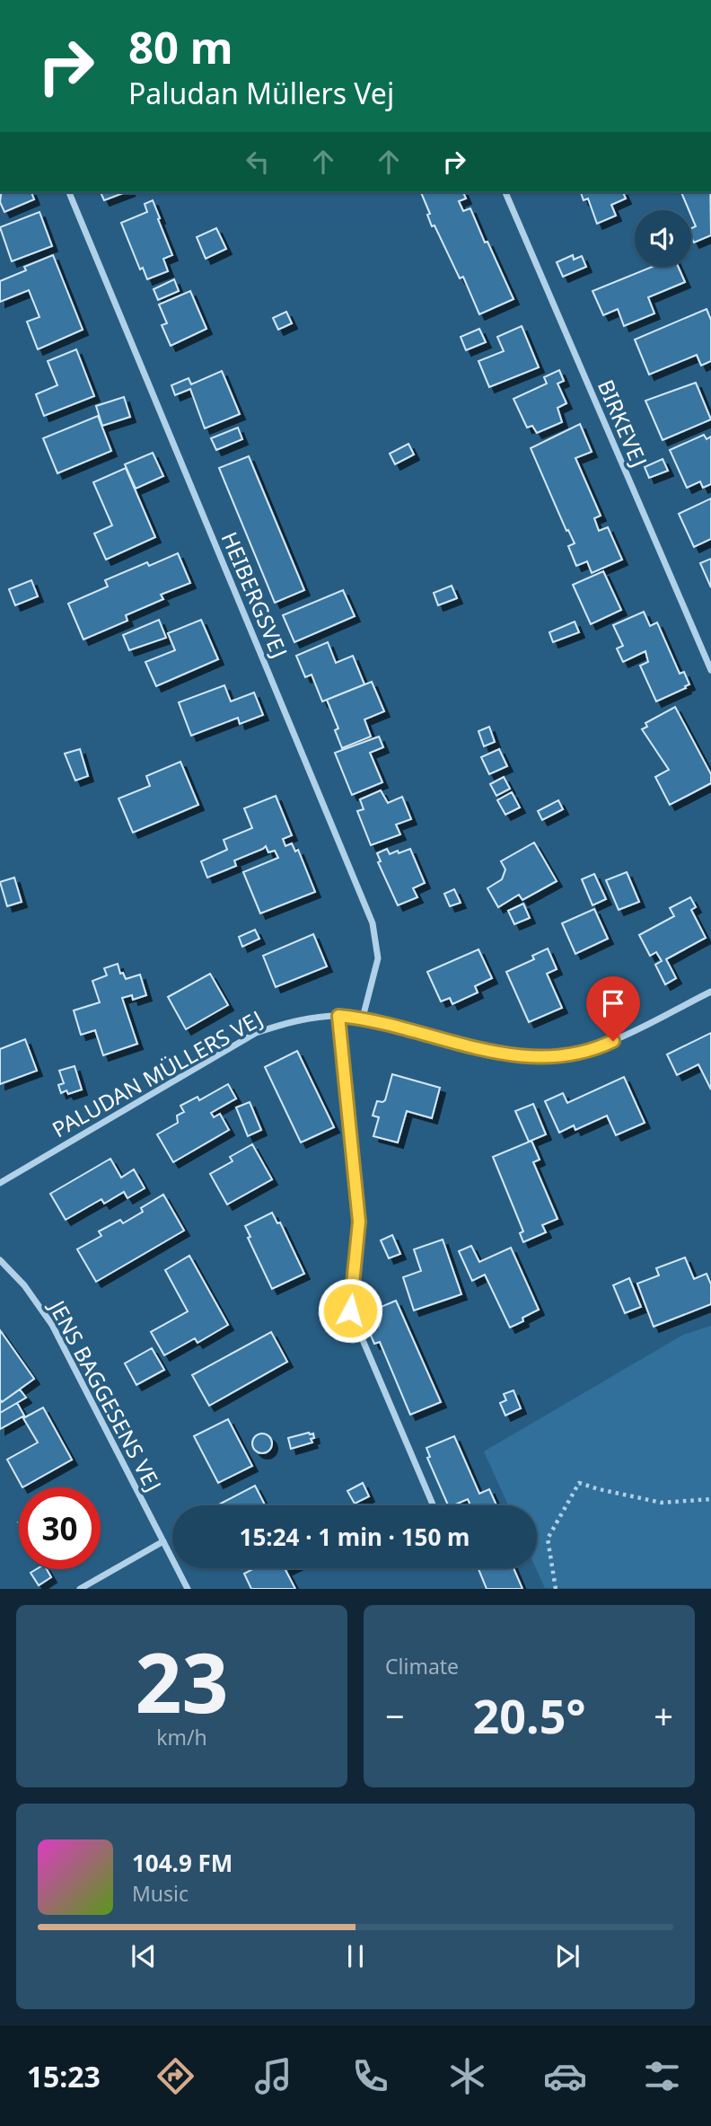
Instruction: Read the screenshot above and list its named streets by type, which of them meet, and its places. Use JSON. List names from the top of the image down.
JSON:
{
  "streets": {
    "street": [
      "BIRKEVEJ",
      "HEIBERGSVEJ",
      "PALUDAN MÜLLERS VEJ",
      "JENS BAGGESENS VEJ"
    ]
  },
  "crossings": [
    ["HEIBERGSVEJ", "PALUDAN MÜLLERS VEJ"]
  ],
  "page": {
    "turn": ["80 m", "Paludan Müllers Vej"],
    "limit": "30",
    "trip": "15:24 · 1 min · 150 m",
    "tile": [
      ["23", "km/h"],
      "Climate"
    ],
    "heat": ["−", "20.5°", "+"],
    "song": ["104.9 FM", "Music"],
    "tabs": "15:23"
  }
}
